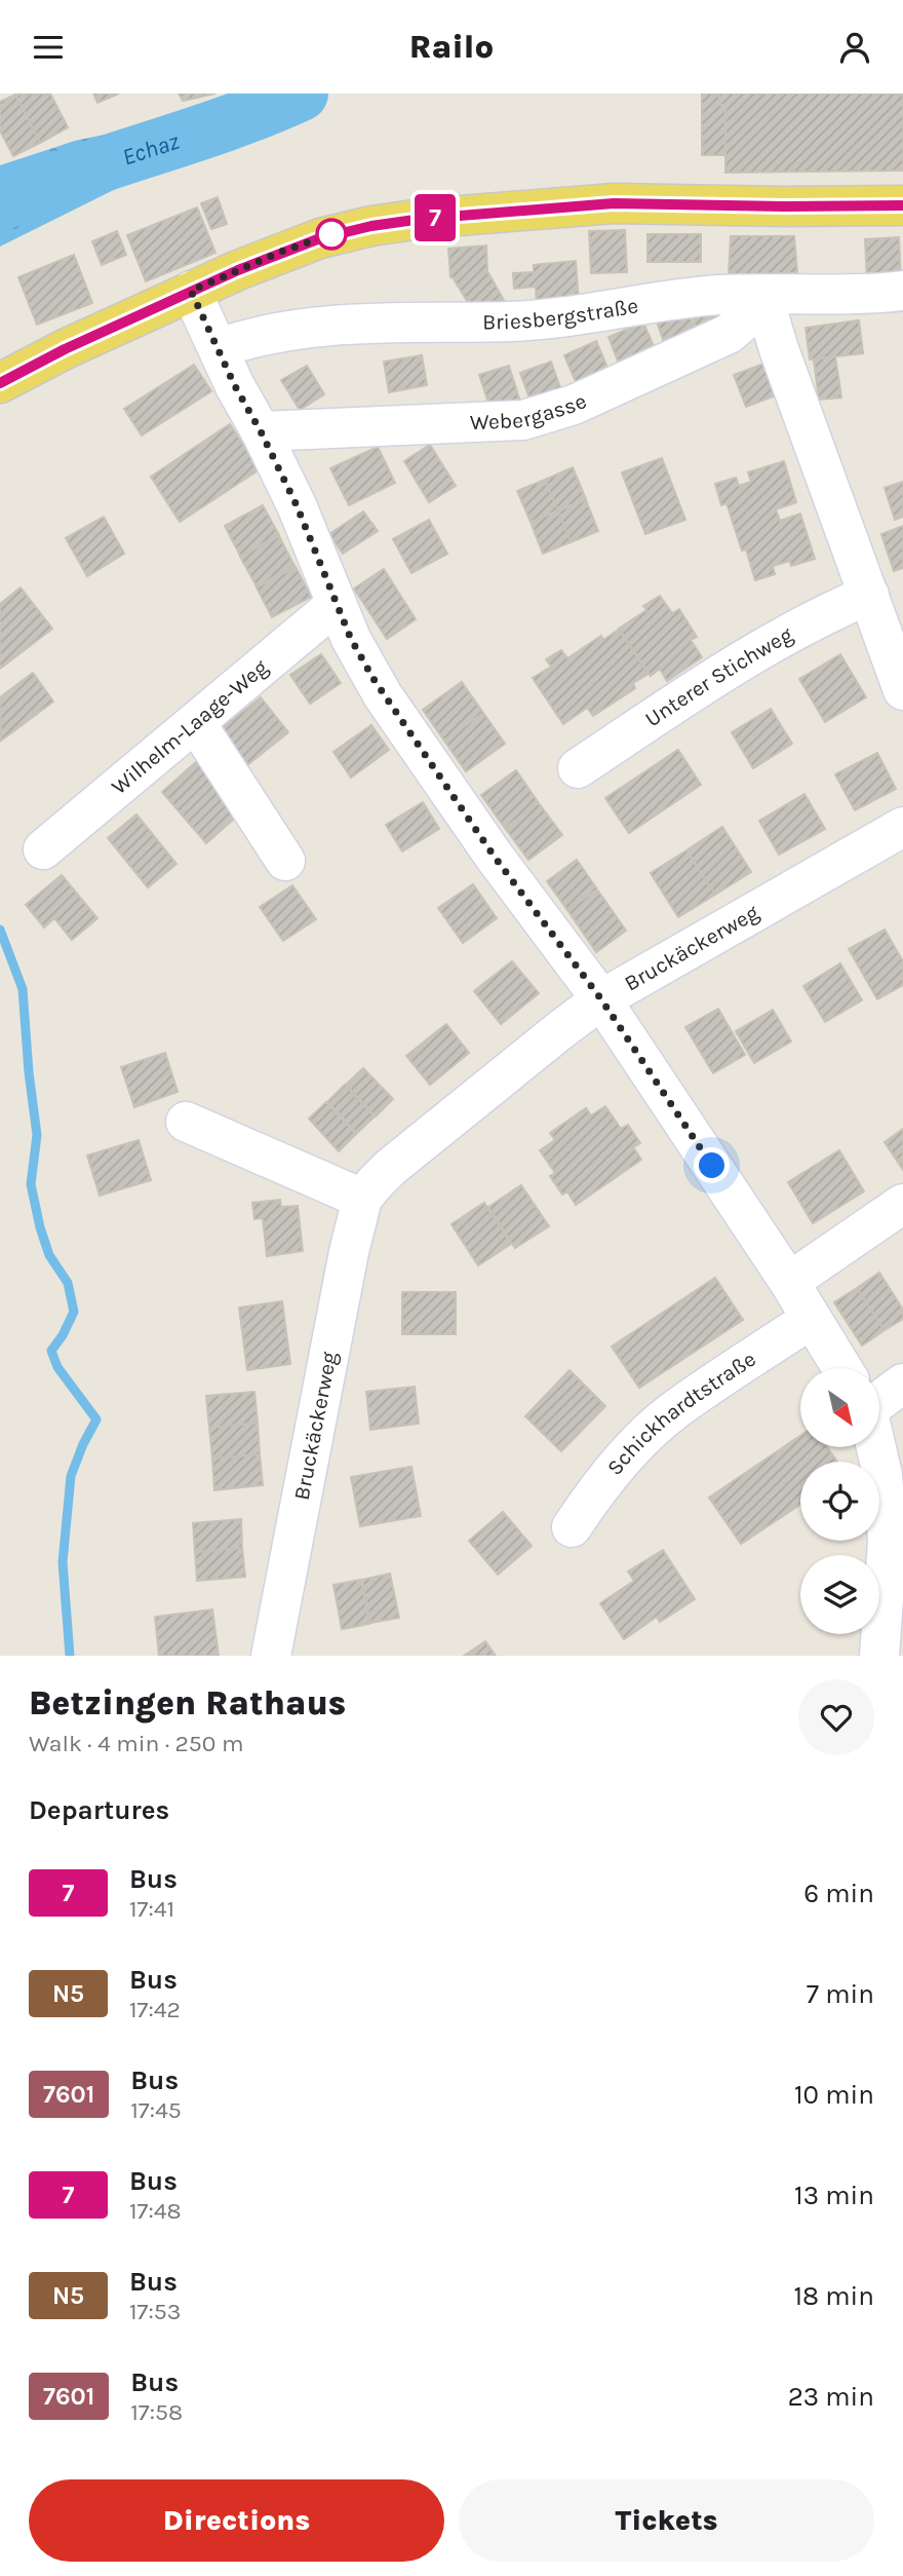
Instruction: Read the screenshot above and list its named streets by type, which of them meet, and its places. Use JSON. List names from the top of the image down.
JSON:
{
  "streets": {
    "street": [
      "Briesbergstraße",
      "Webergasse",
      "Unterer Stichweg",
      "Wilhelm-Laage-Weg",
      "Bruckäckerweg",
      "Schickhardtstraße"
    ]
  },
  "crossings": [
    ["Briesbergstraße", "Webergasse"]
  ],
  "water": ["Echaz"],
  "lines": ["bus line 7"],
  "north": "bottom right",
  "page": {
    "header": "Railo",
    "on_map": "7",
    "heading": [
      ["Betzingen Rathaus", "Walk · 4 min · 250 m"],
      "Departures"
    ],
    "list": [
      {
        "mark": "7",
        "name": "Bus",
        "note": "17:41",
        "value": "6 min"
      },
      {
        "mark": "N5",
        "name": "Bus",
        "note": "17:42",
        "value": "7 min"
      },
      {
        "mark": "7601",
        "name": "Bus",
        "note": "17:45",
        "value": "10 min"
      },
      {
        "mark": "7",
        "name": "Bus",
        "note": "17:48",
        "value": "13 min"
      },
      {
        "mark": "N5",
        "name": "Bus",
        "note": "17:53",
        "value": "18 min"
      },
      {
        "mark": "7601",
        "name": "Bus",
        "note": "17:58",
        "value": "23 min"
      }
    ],
    "buttons": ["Directions", "Tickets"]
  }
}
